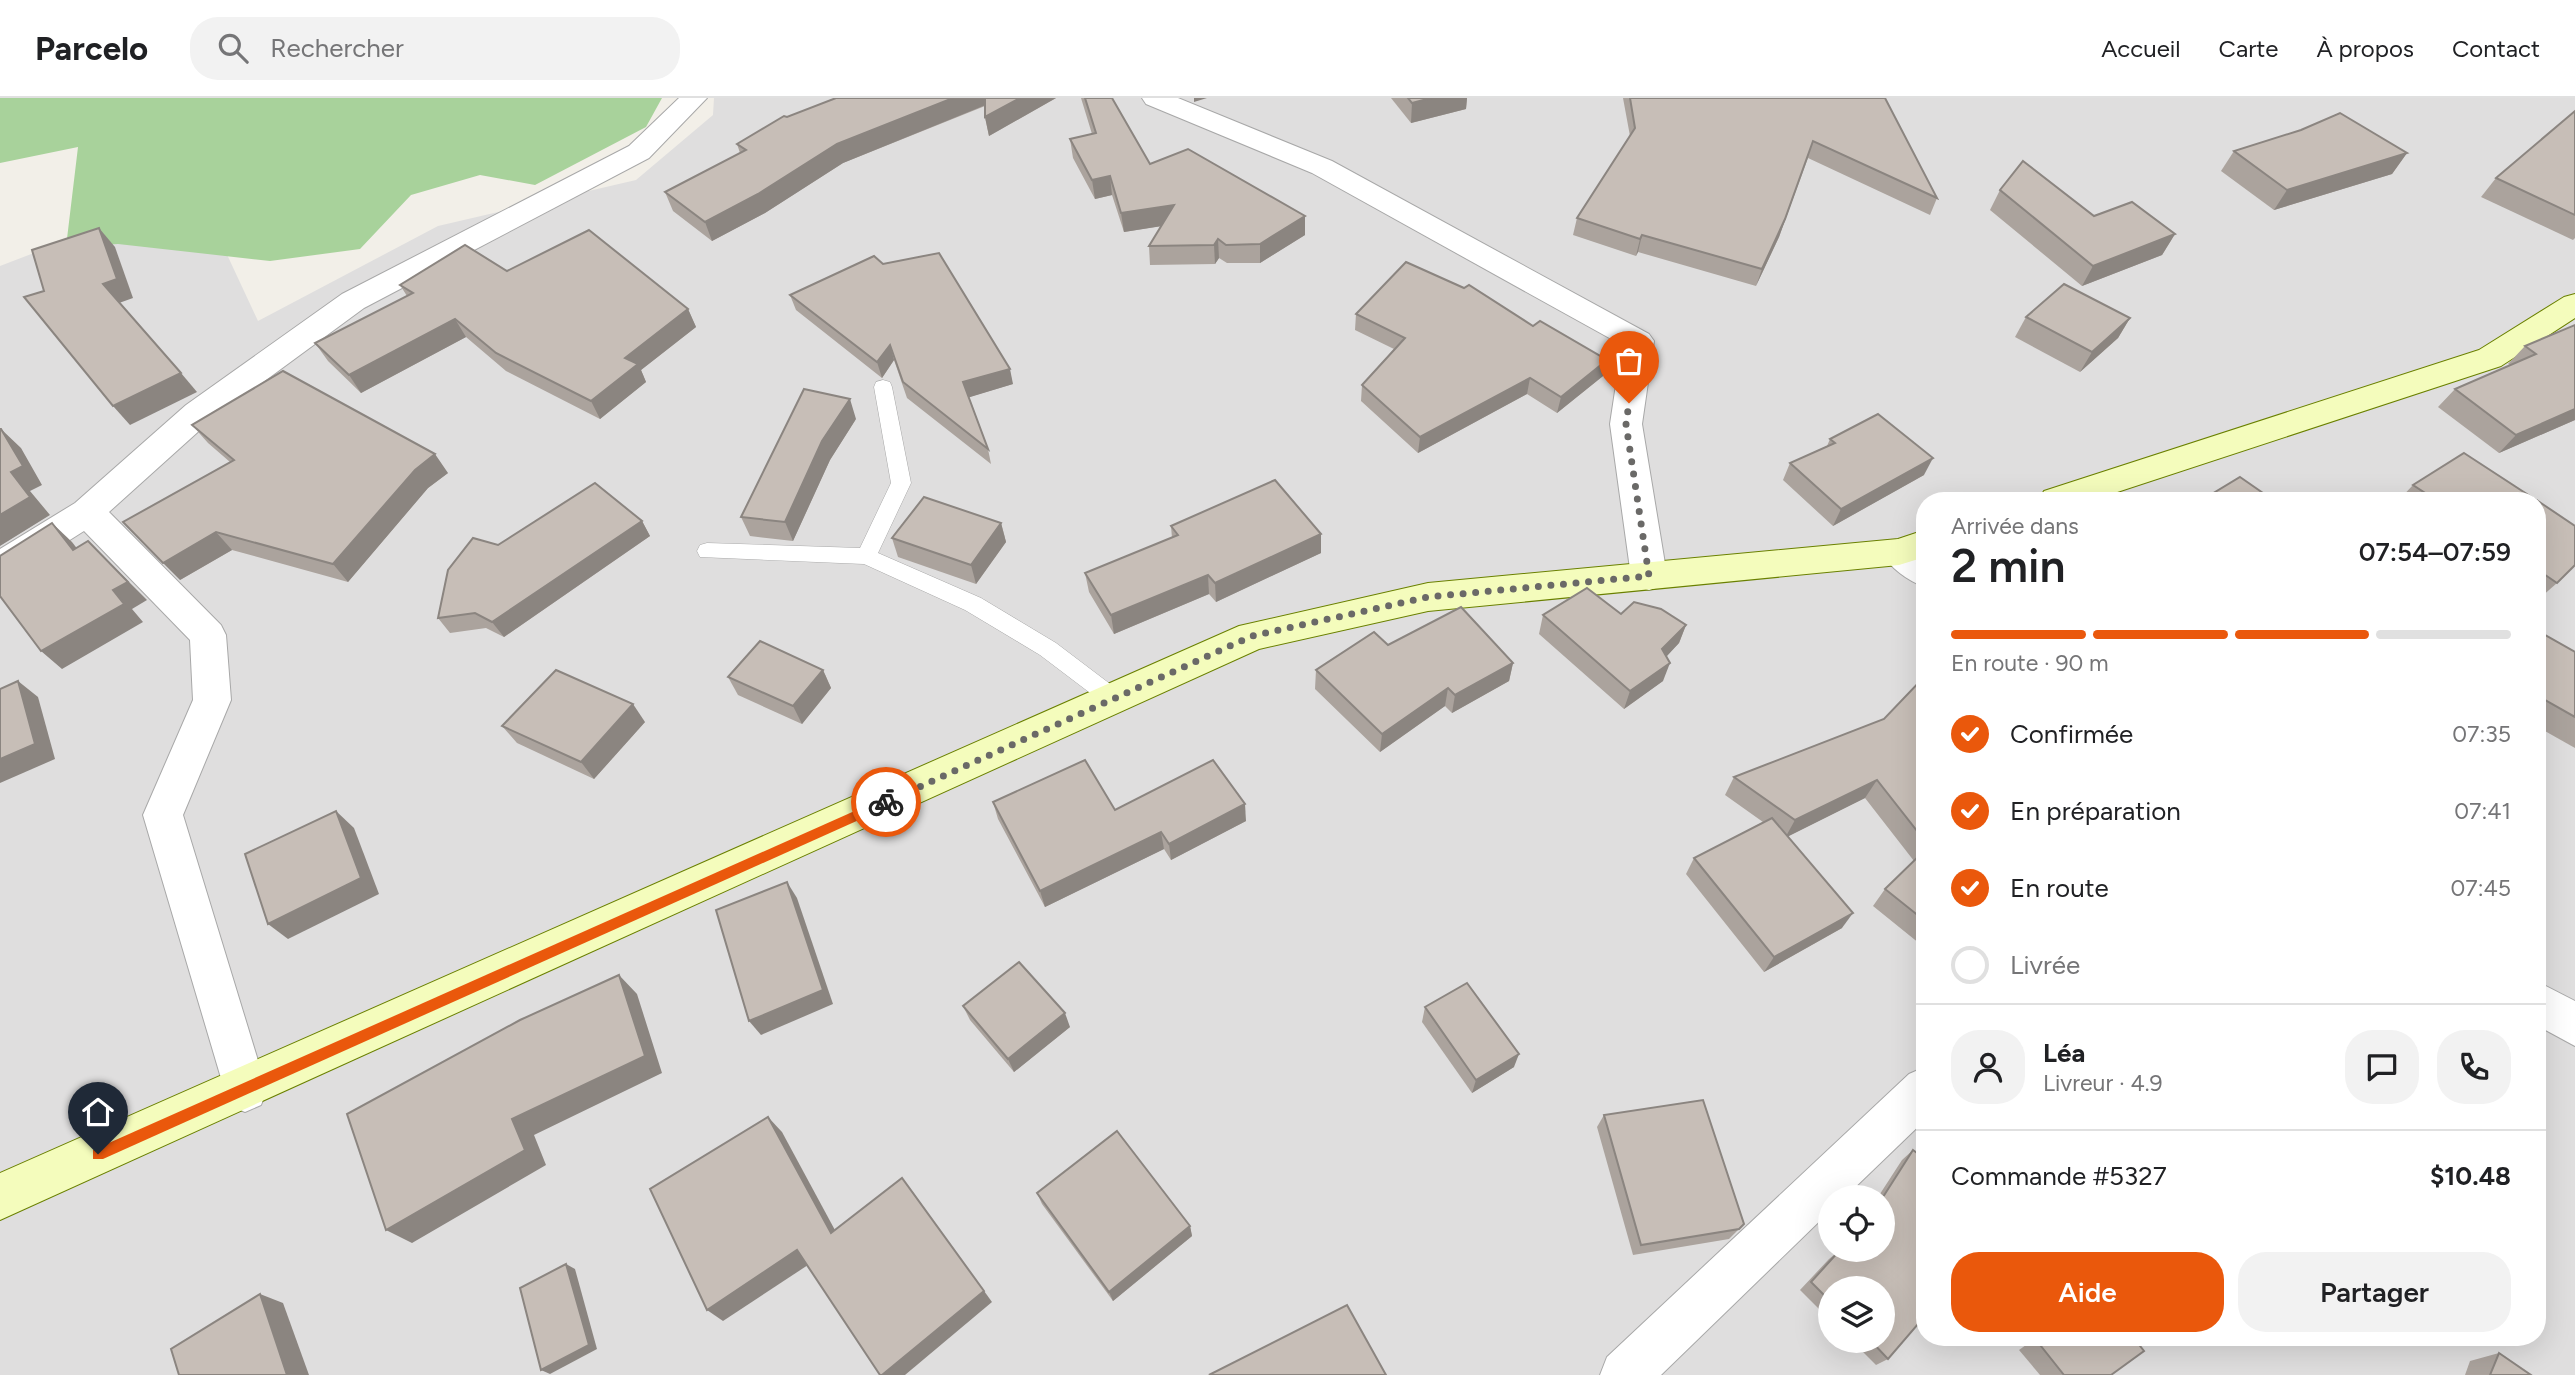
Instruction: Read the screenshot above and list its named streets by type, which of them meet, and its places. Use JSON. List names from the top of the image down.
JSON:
{
  "page": {
    "header": "Parcelo",
    "search": "Rechercher",
    "nav": [
      "Accueil",
      "Carte",
      "À propos",
      "Contact"
    ],
    "heading": ["2 min", "Arrivée dans", "07:54–07:59"],
    "panel": [
      "Léa",
      "Livreur · 4.9",
      "Commande #5327",
      "$10.48"
    ],
    "bar": "En route · 90 m",
    "list": [
      ["Confirmée", "07:35"],
      ["En préparation", "07:41"],
      ["En route", "07:45"],
      "Livrée"
    ],
    "buttons": ["Aide", "Partager"]
  }
}
